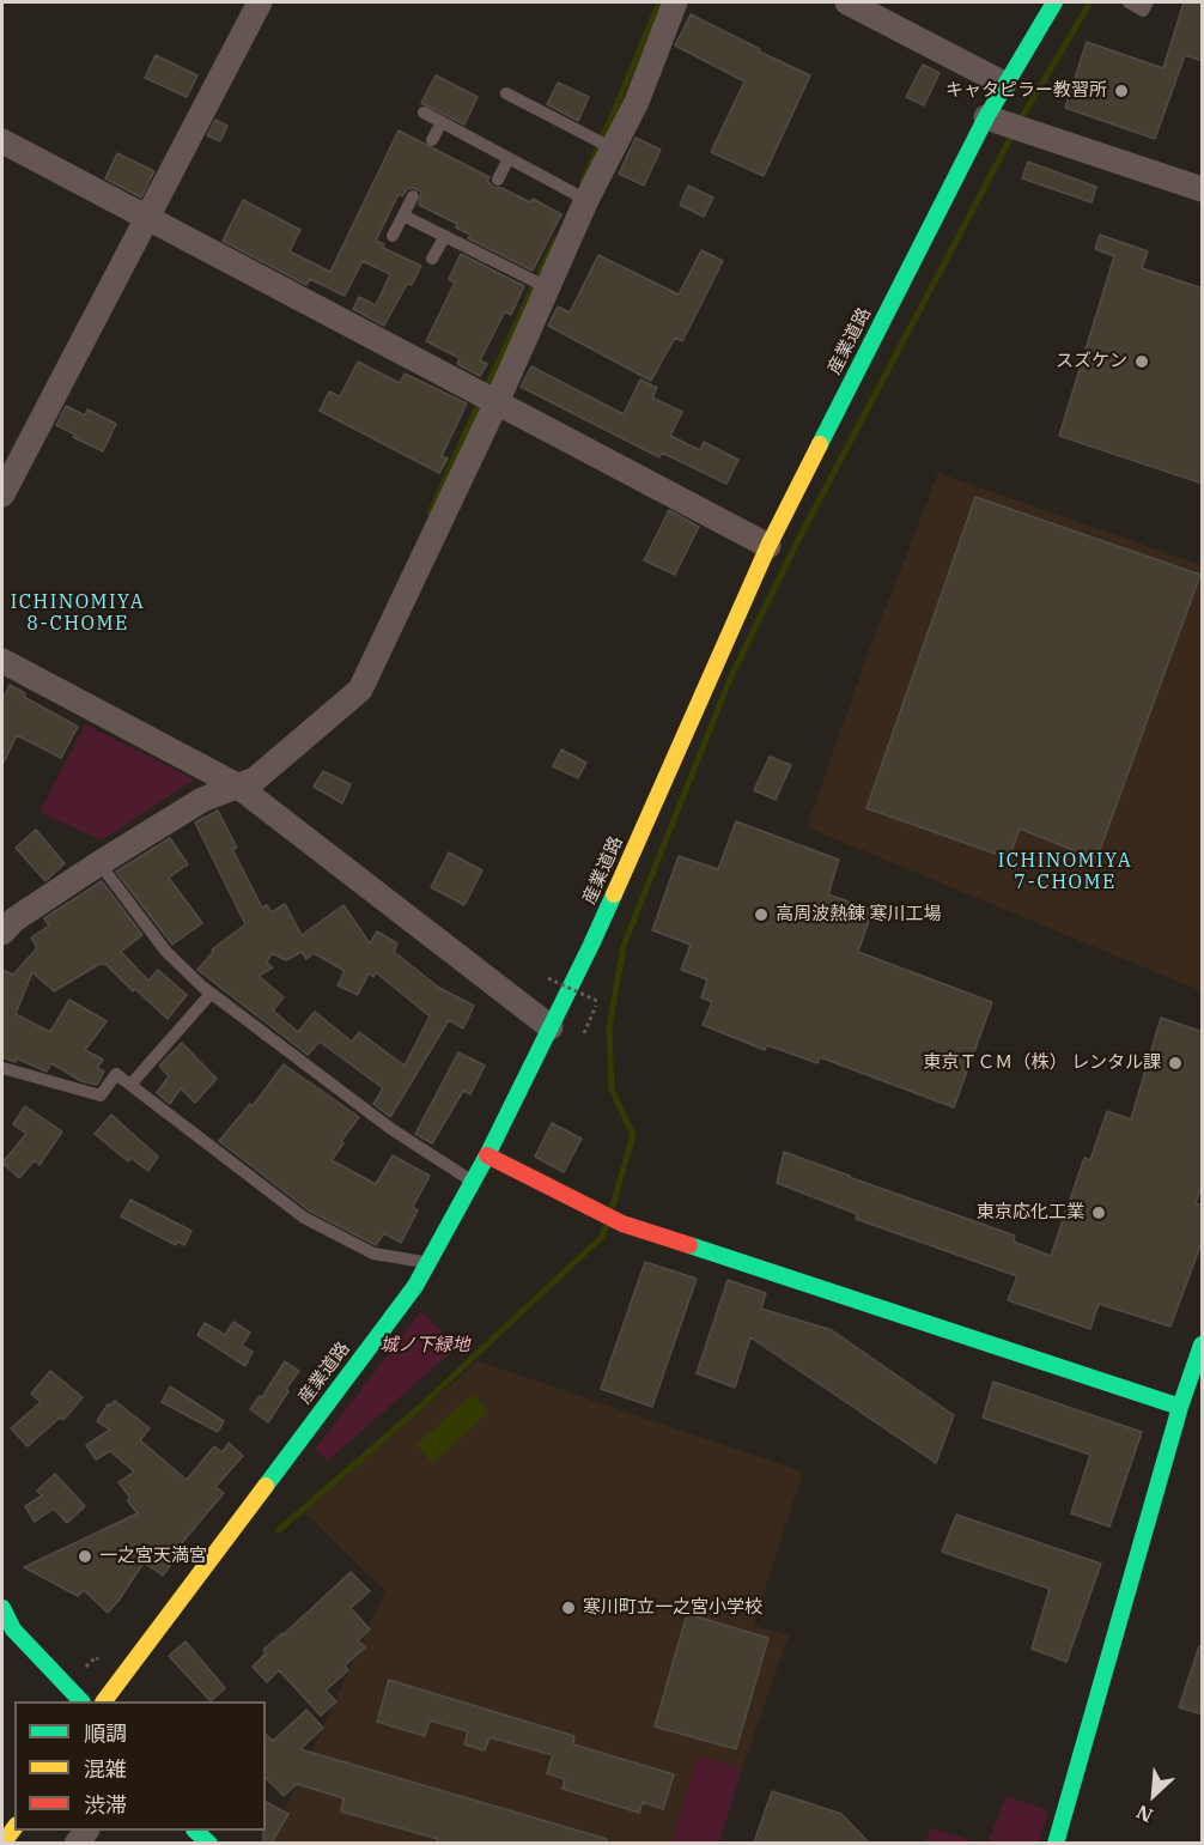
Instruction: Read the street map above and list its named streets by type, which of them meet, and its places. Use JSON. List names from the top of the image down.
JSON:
{
  "streets": {
    "main road": ["産業道路"]
  },
  "districts": ["ICHINOMIYA 8-CHOME", "ICHINOMIYA 7-CHOME"],
  "parks": ["城ノ下緑地"],
  "places": [
    "キャタピラー教習所",
    "スズケン",
    "高周波熱錬 寒川工場",
    "東京ＴＣＭ（株） レンタル課",
    "東京応化工業",
    "一之宮天満宮",
    "寒川町立一之宮小学校"
  ],
  "legend": ["順調", "混雑", "渋滞"],
  "north": "bottom left"
}
